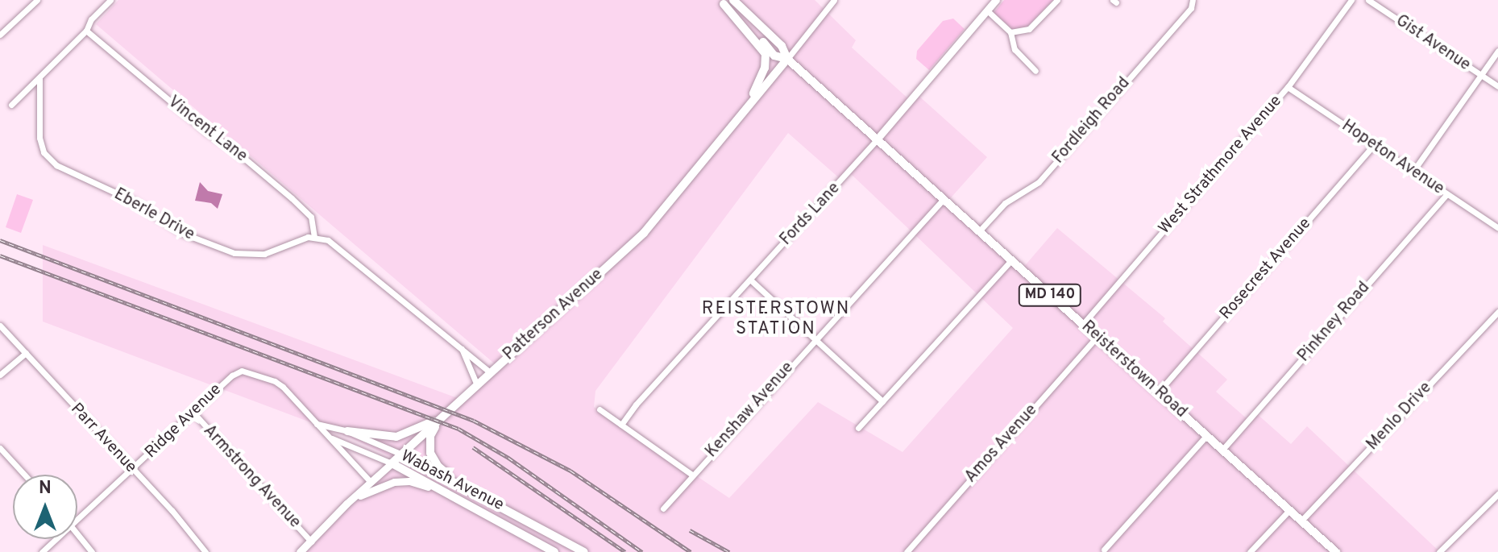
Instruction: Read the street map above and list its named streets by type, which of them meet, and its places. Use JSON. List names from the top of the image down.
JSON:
{
  "streets": {
    "main road": [
      "Fords Lane",
      "MD 140",
      "Patterson Avenue",
      "Reisterstown Road",
      "Wabash Avenue"
    ],
    "street": [
      "Gist Avenue",
      "Fordleigh Road",
      "Vincent Lane",
      "Hopeton Avenue",
      "West Strathmore Avenue",
      "Eberle Drive",
      "Rosecrest Avenue",
      "Pinkney Road",
      "Kenshaw Avenue",
      "Menlo Drive",
      "Ridge Avenue",
      "Parr Avenue",
      "Amos Avenue",
      "Armstrong Avenue"
    ]
  },
  "crossings": [
    ["Fordleigh Road", "Reisterstown Road"],
    ["Vincent Lane", "Eberle Drive"],
    ["Hopeton Avenue", "West Strathmore Avenue"],
    ["Hopeton Avenue", "Rosecrest Avenue"],
    ["Hopeton Avenue", "Pinkney Road"],
    ["West Strathmore Avenue", "Reisterstown Road"],
    ["Fords Lane", "Reisterstown Road"],
    ["Rosecrest Avenue", "Reisterstown Road"],
    ["Patterson Avenue", "Reisterstown Road"],
    ["Patterson Avenue", "Armstrong Avenue"],
    ["Patterson Avenue", "Wabash Avenue"],
    ["Pinkney Road", "Reisterstown Road"],
    ["Reisterstown Road", "Kenshaw Avenue"],
    ["Reisterstown Road", "Menlo Drive"],
    ["Reisterstown Road", "Amos Avenue"],
    ["Ridge Avenue", "Parr Avenue"],
    ["Ridge Avenue", "Armstrong Avenue"],
    ["Ridge Avenue", "Wabash Avenue"]
  ],
  "districts": ["REISTERSTOWN STATION"],
  "north": "top"
}
